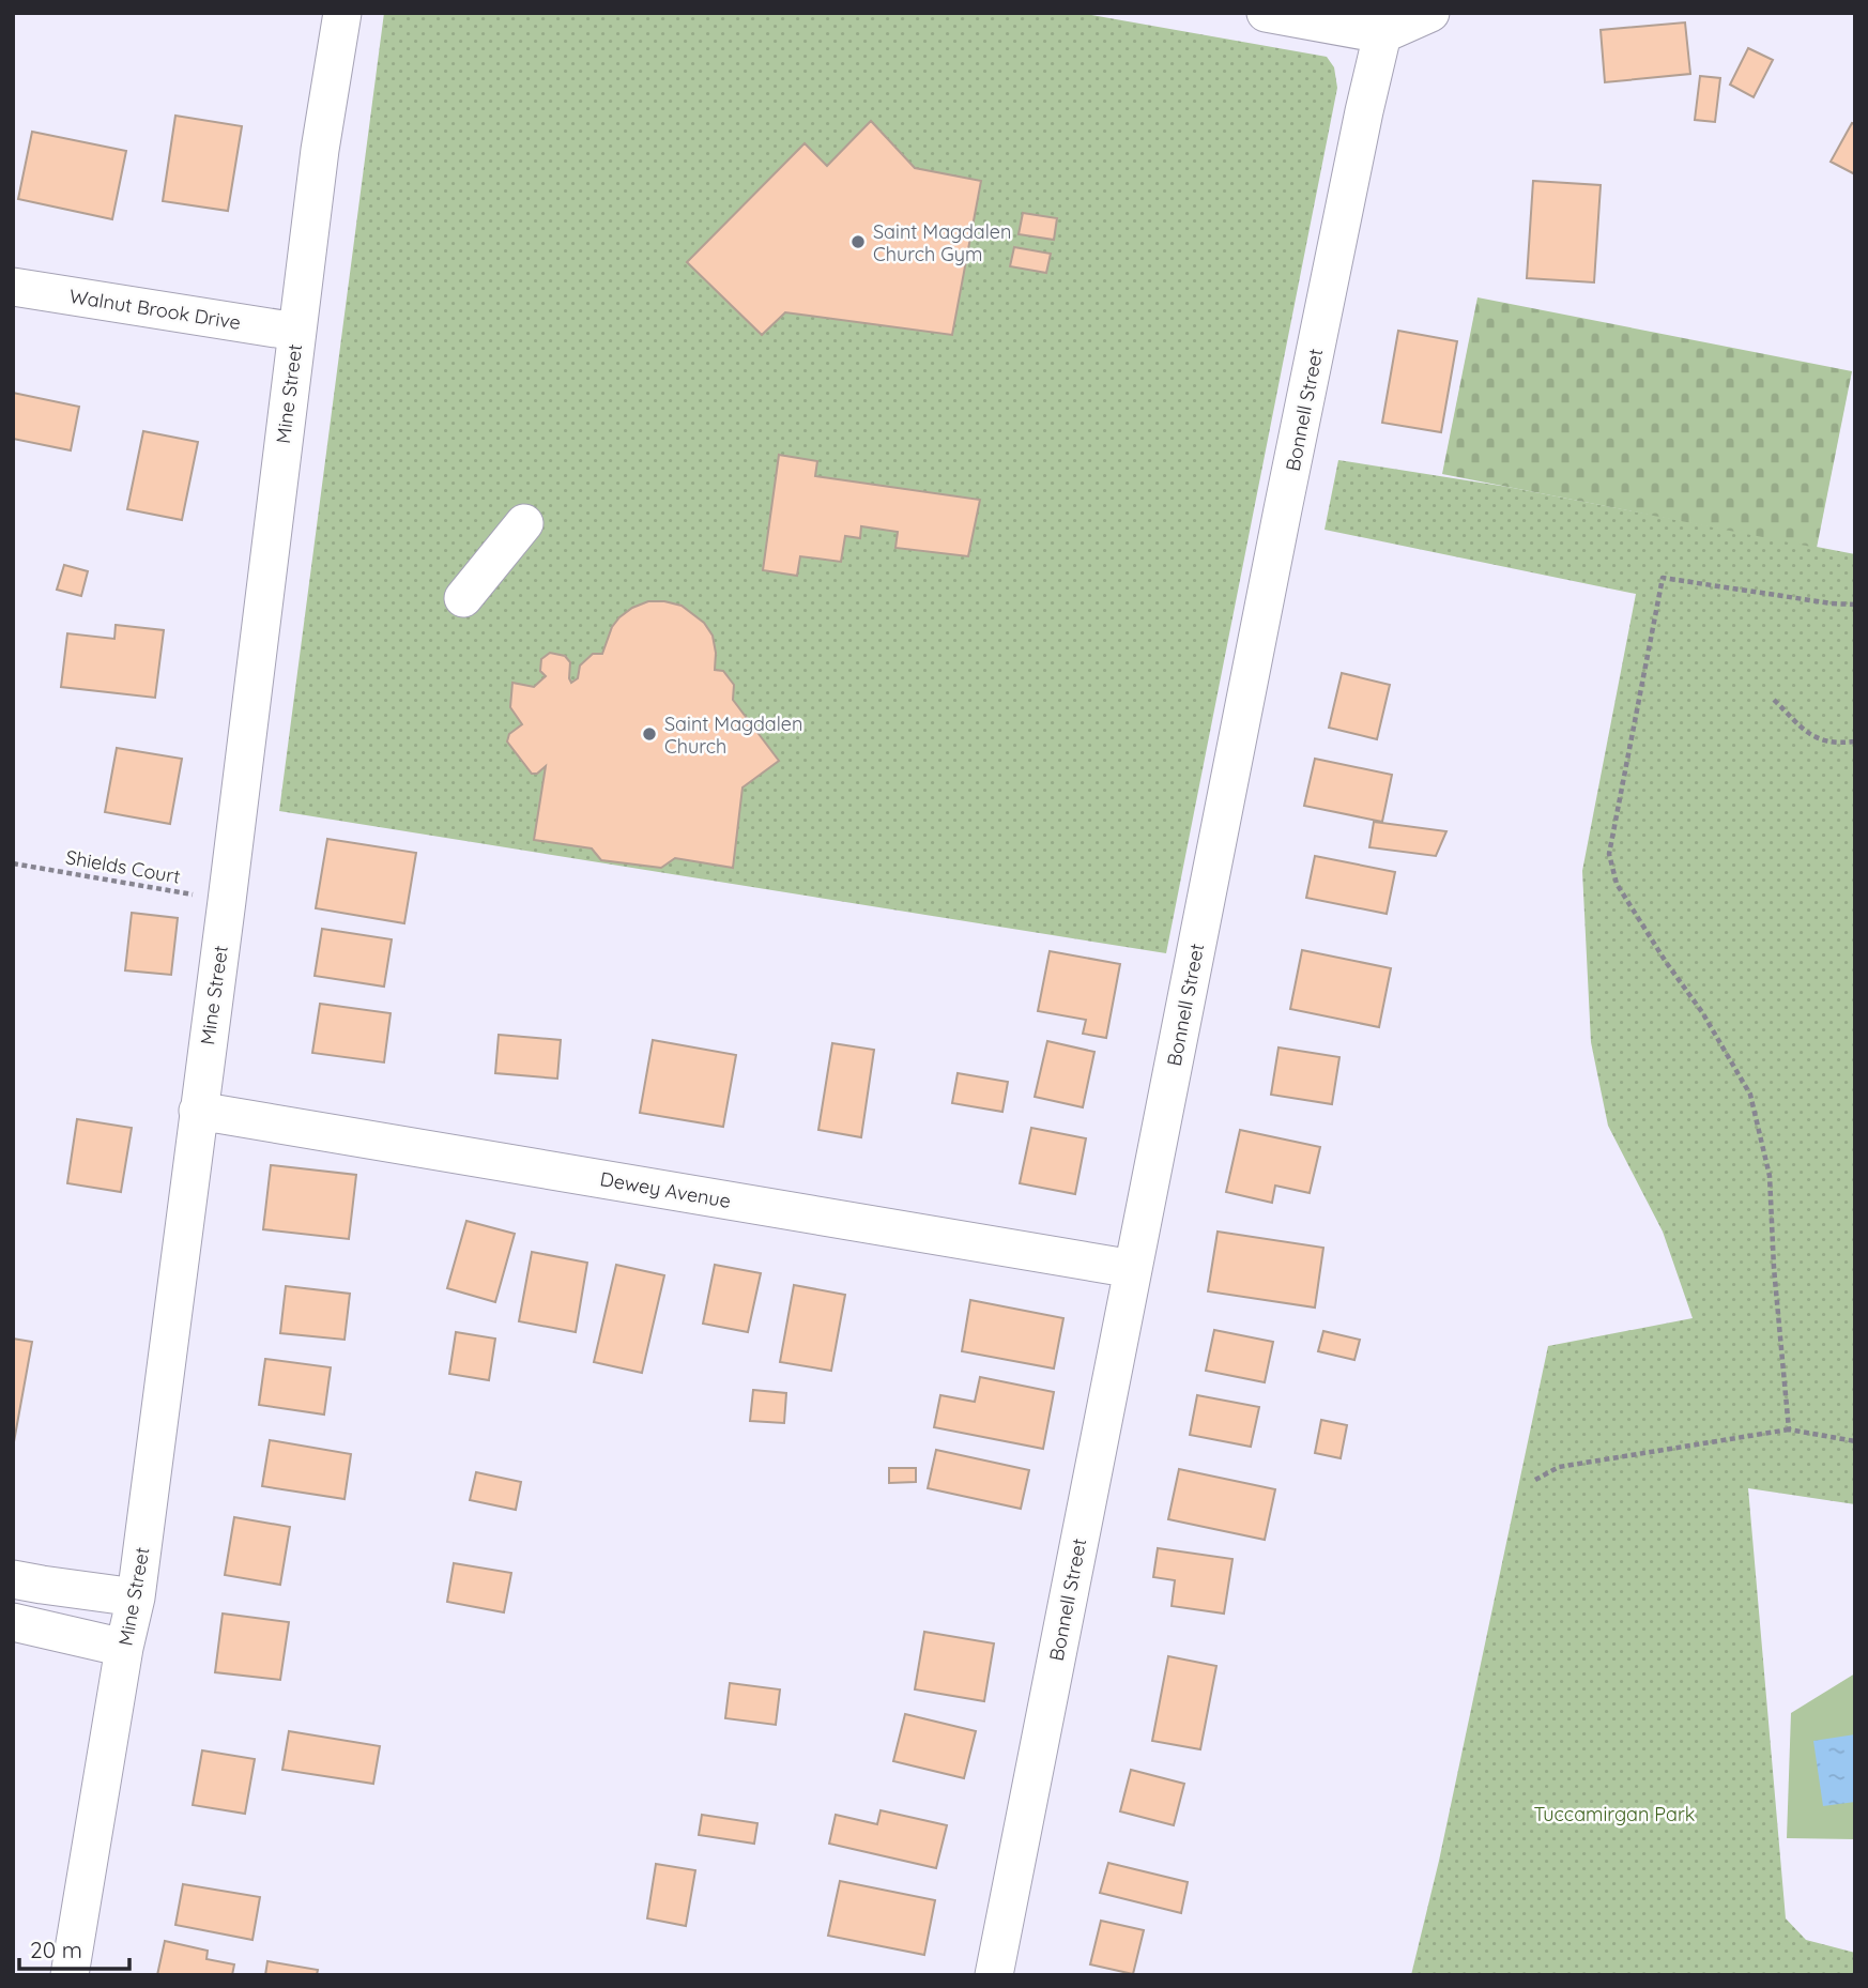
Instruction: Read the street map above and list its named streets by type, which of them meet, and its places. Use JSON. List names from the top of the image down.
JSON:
{
  "streets": {
    "street": [
      "Walnut Brook Drive",
      "Mine Street",
      "Bonnell Street",
      "Dewey Avenue"
    ],
    "path": ["Shields Court"]
  },
  "crossings": [
    ["Walnut Brook Drive", "Mine Street"],
    ["Mine Street", "Shields Court"],
    ["Mine Street", "Dewey Avenue"],
    ["Bonnell Street", "Dewey Avenue"]
  ],
  "parks": ["Tuccamirgan Park"],
  "places": ["Saint Magdalen Church Gym", "Saint Magdalen Church"],
  "scale_bar": "20 m"
}
